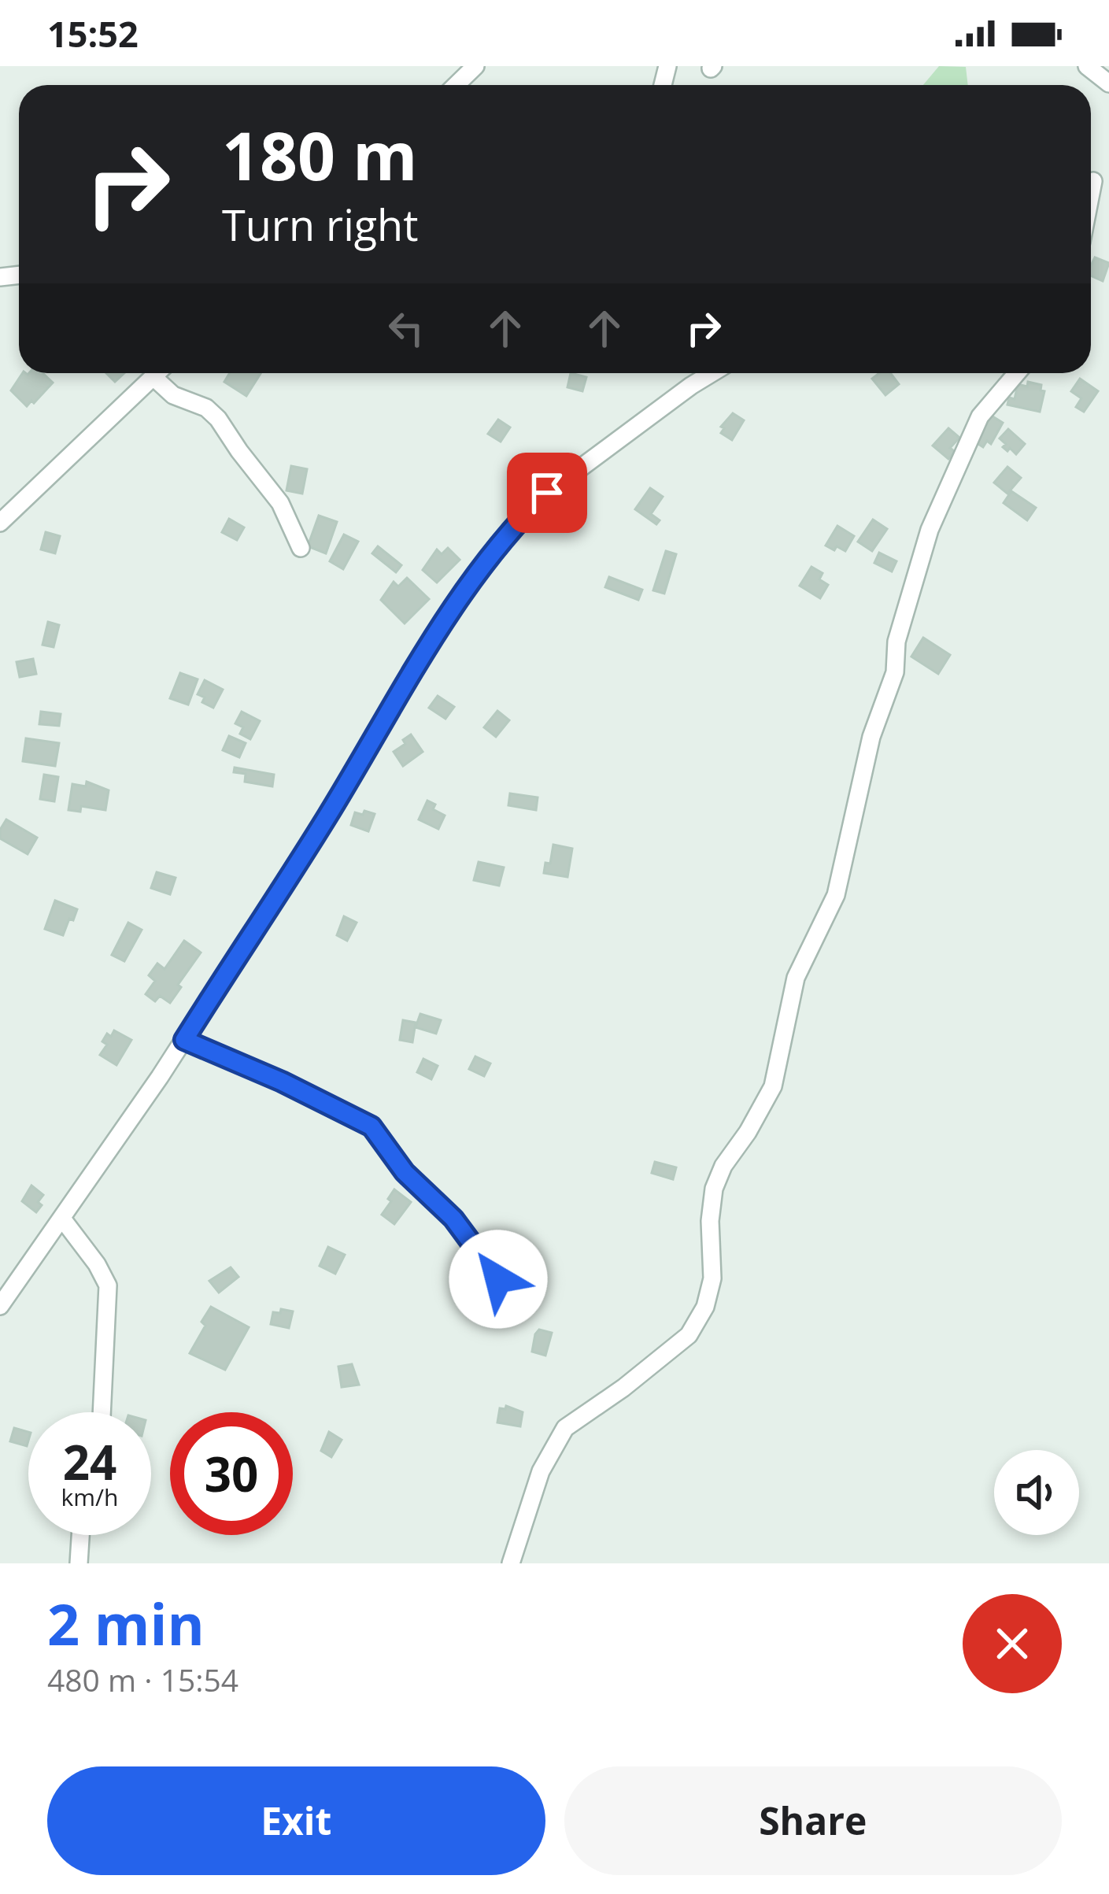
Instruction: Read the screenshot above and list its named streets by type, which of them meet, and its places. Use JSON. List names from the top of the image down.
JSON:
{
  "page": {
    "status": "15:52",
    "turn": ["180 m", "Turn right"],
    "speed": "24 km/h",
    "limit": "30",
    "heading": ["2 min", "480 m · 15:54"],
    "buttons": ["Exit", "Share"]
  }
}
